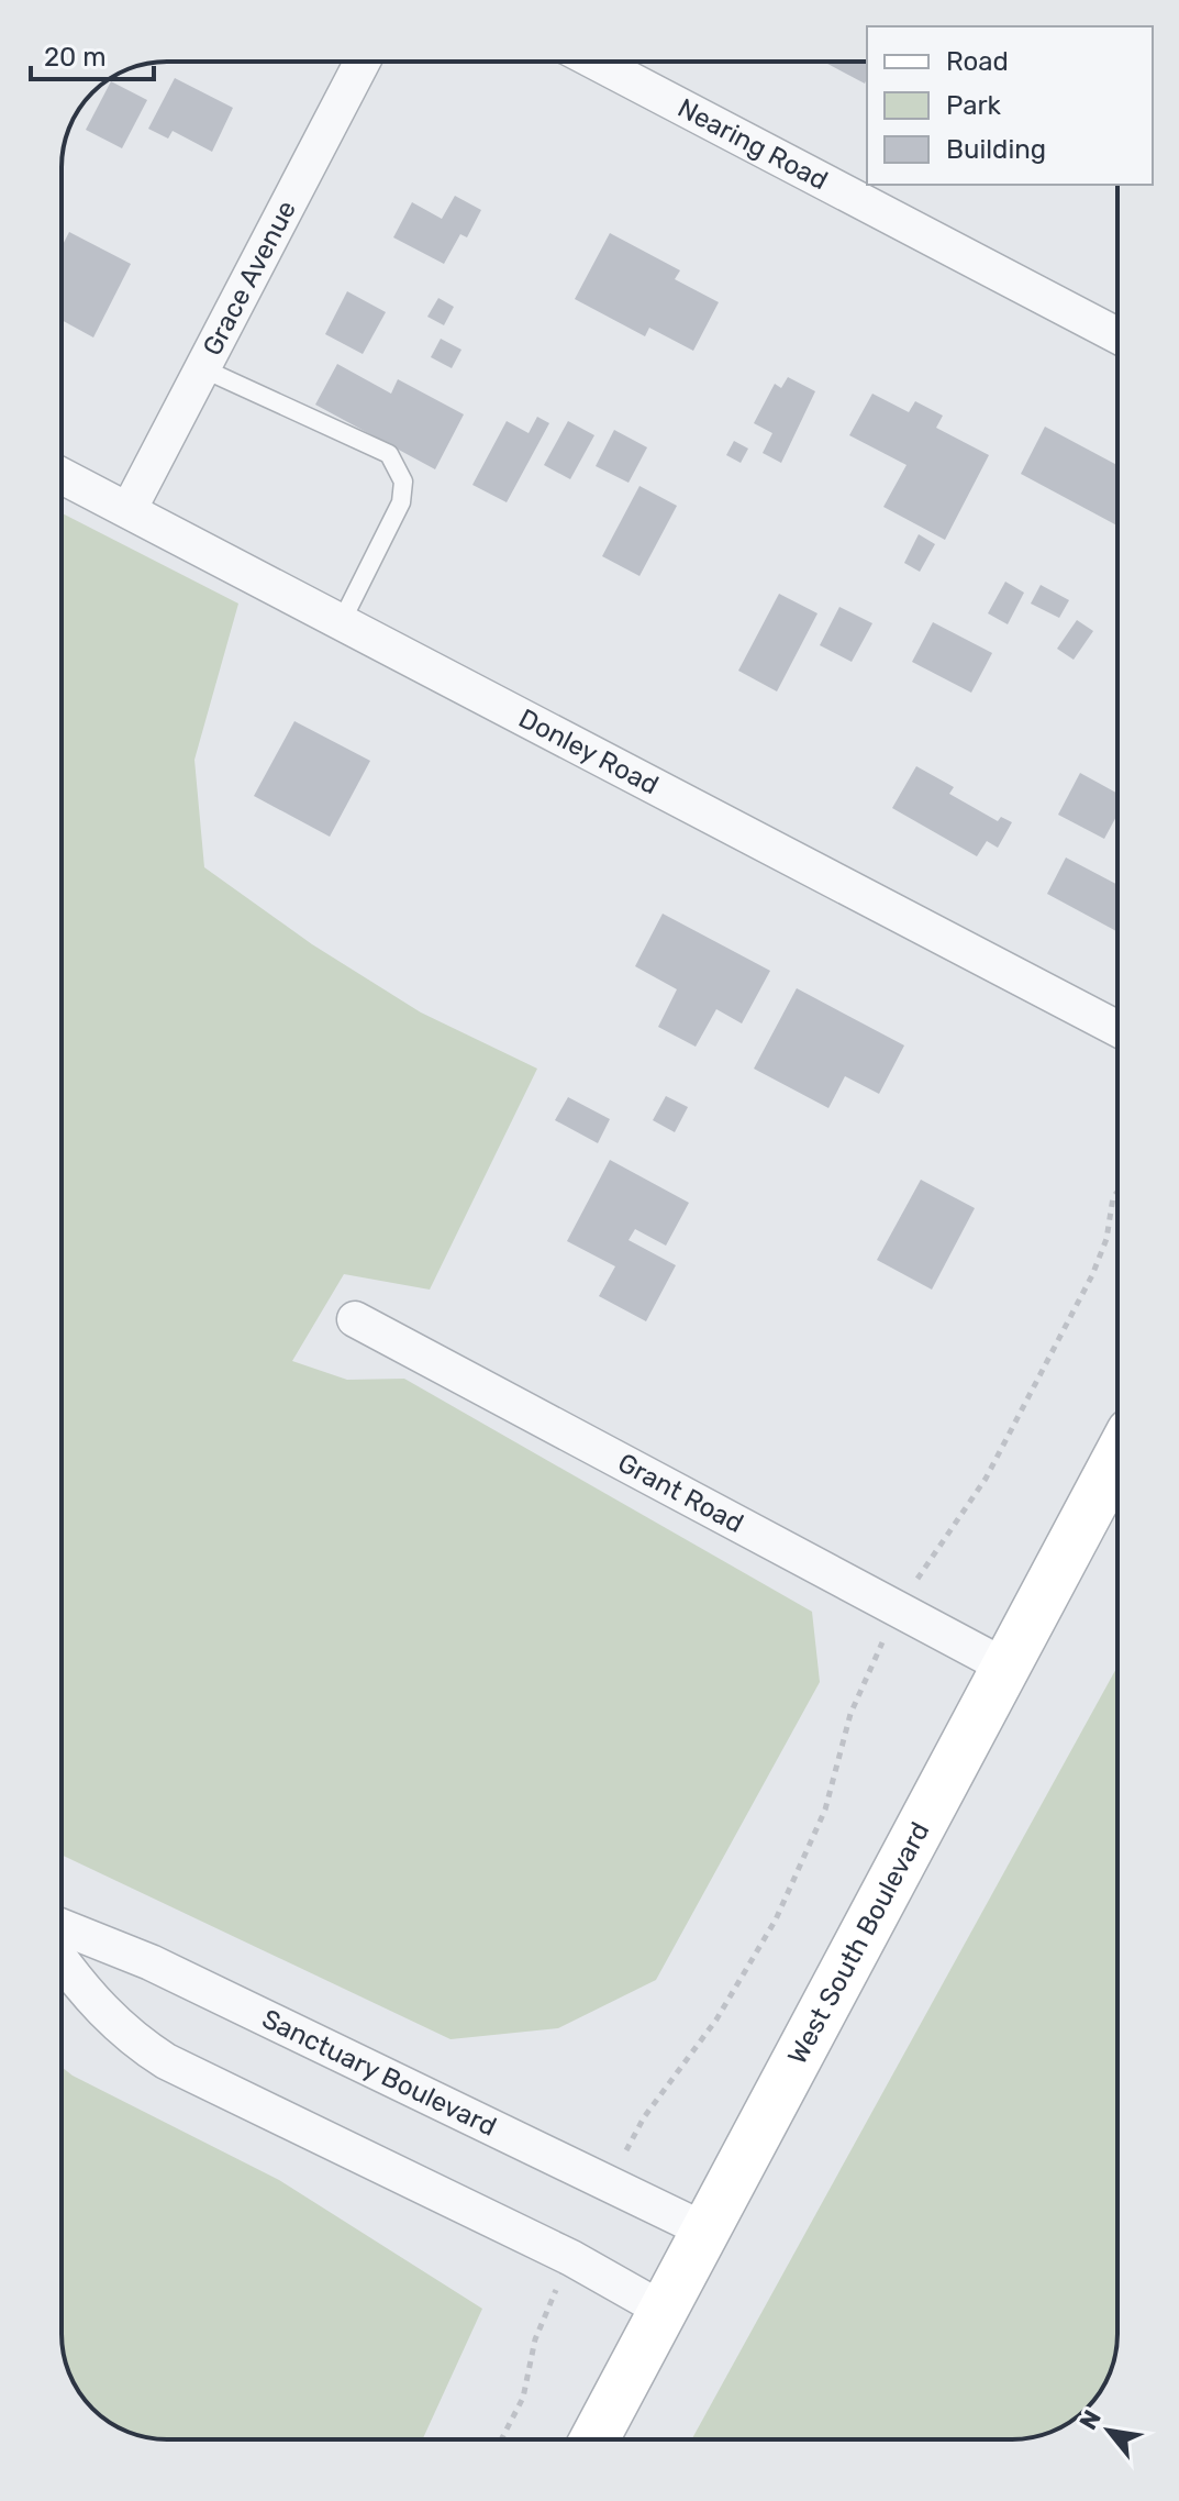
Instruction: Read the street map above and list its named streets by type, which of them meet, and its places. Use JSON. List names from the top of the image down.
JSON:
{
  "streets": {
    "main road": ["West South Boulevard"],
    "street": [
      "Nearing Road",
      "Grace Avenue",
      "Donley Road",
      "Grant Road",
      "Sanctuary Boulevard"
    ]
  },
  "crossings": [
    ["Grace Avenue", "Donley Road"],
    ["Grant Road", "West South Boulevard"],
    ["West South Boulevard", "Sanctuary Boulevard"]
  ],
  "legend": ["Road", "Park", "Building"],
  "scale_bar": "20 m",
  "north": "top left"
}
